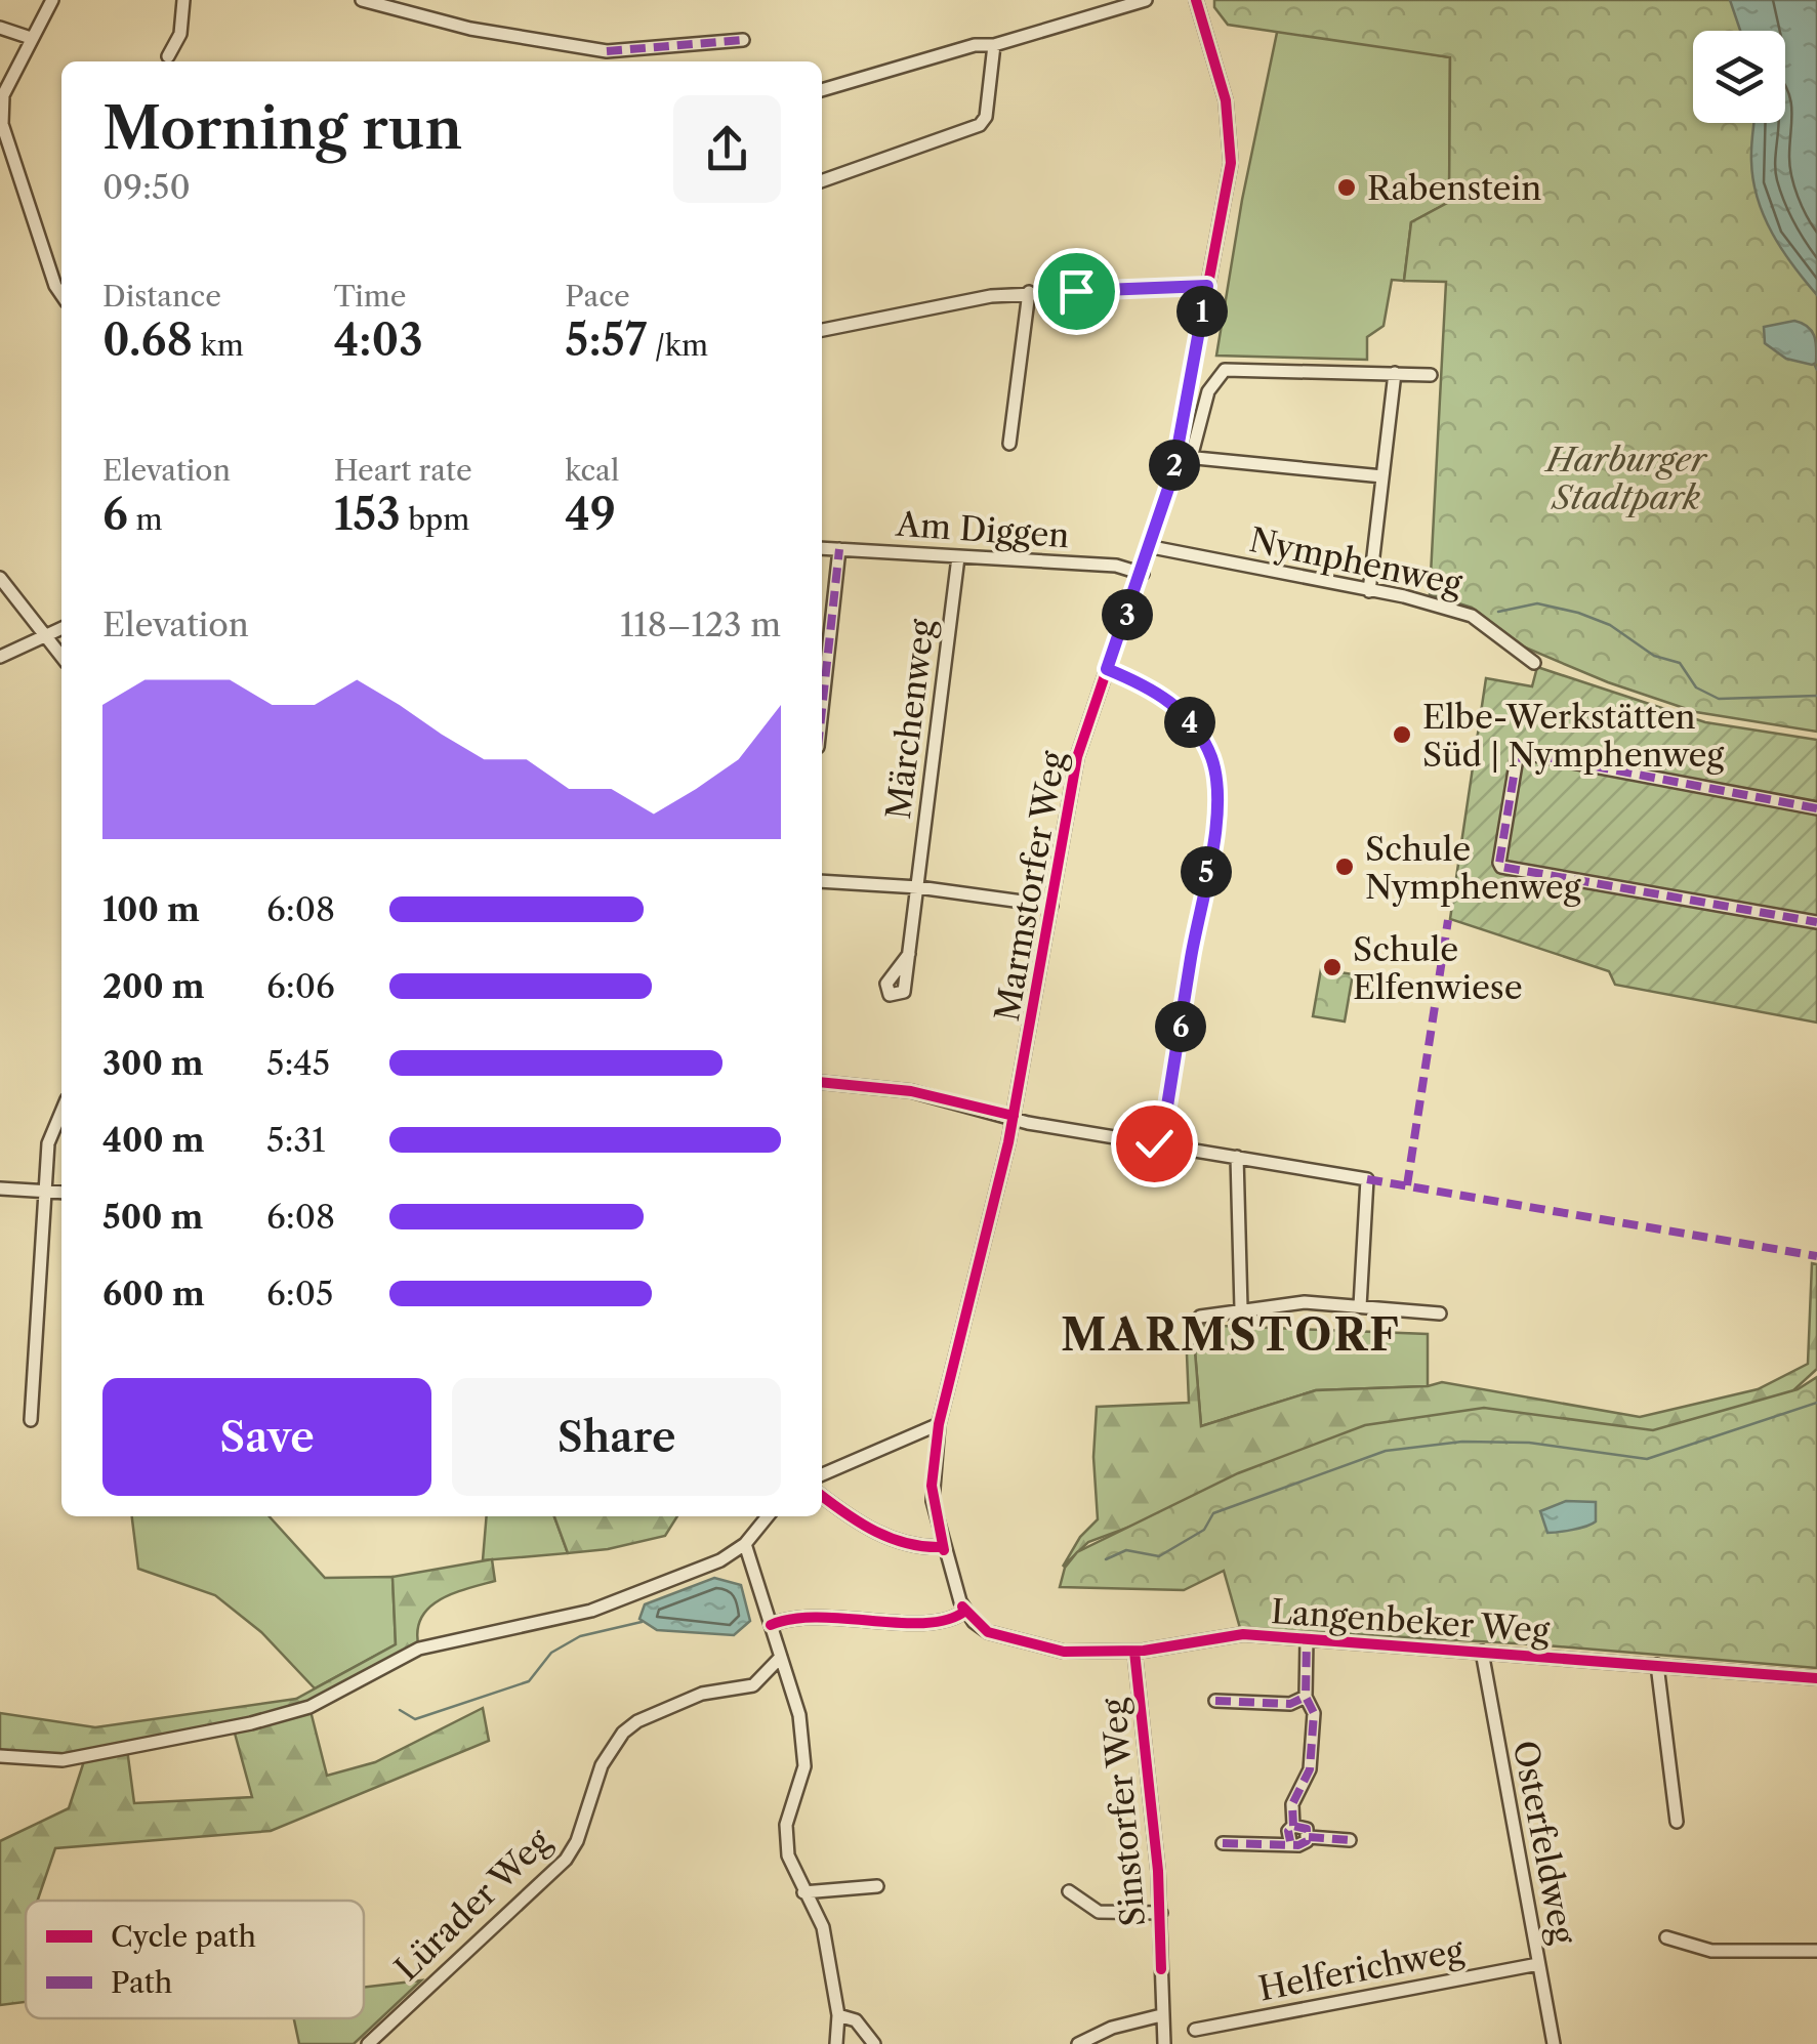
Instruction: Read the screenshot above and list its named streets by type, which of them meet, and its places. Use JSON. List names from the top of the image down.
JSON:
{
  "streets": {
    "street": [
      "Am Diggen",
      "Nymphenweg",
      "Märchenweg",
      "Marmstorfer Weg",
      "Langenbeker Weg",
      "Sinstorfer Weg",
      "Osterfeldweg",
      "Lürader Weg",
      "Helferichweg"
    ]
  },
  "crossings": [
    ["Am Diggen", "Märchenweg"],
    ["Am Diggen", "Marmstorfer Weg"],
    ["Nymphenweg", "Marmstorfer Weg"],
    ["Marmstorfer Weg", "Langenbeker Weg"],
    ["Langenbeker Weg", "Sinstorfer Weg"],
    ["Langenbeker Weg", "Osterfeldweg"],
    ["Osterfeldweg", "Helferichweg"]
  ],
  "districts": ["MARMSTORF"],
  "parks": ["Harburger Stadtpark"],
  "places": [
    "Rabenstein",
    "Elbe-Werkstätten Süd | Nymphenweg",
    "Schule Nymphenweg",
    "Schule Elfenwiese"
  ],
  "legend": ["Cycle path", "Path"],
  "page": {
    "heading": ["Morning run", "09:50"],
    "stats": [
      ["Distance", "0.68 km"],
      ["Time", "4:03"],
      ["Pace", "5:57 /km"],
      ["Elevation", "6 m"],
      ["Heart rate", "153 bpm"],
      ["kcal", "49"]
    ],
    "pins": [
      "1",
      "2",
      "3",
      "4",
      "5",
      "6"
    ],
    "chart": ["Elevation", "118–123 m"],
    "list": [
      {
        "name": "100 m",
        "note": "6:08"
      },
      {
        "name": "200 m",
        "note": "6:06"
      },
      {
        "name": "300 m",
        "note": "5:45"
      },
      {
        "name": "400 m",
        "note": "5:31"
      },
      {
        "name": "500 m",
        "note": "6:08"
      },
      {
        "name": "600 m",
        "note": "6:05"
      }
    ],
    "buttons": ["Save", "Share"]
  }
}
